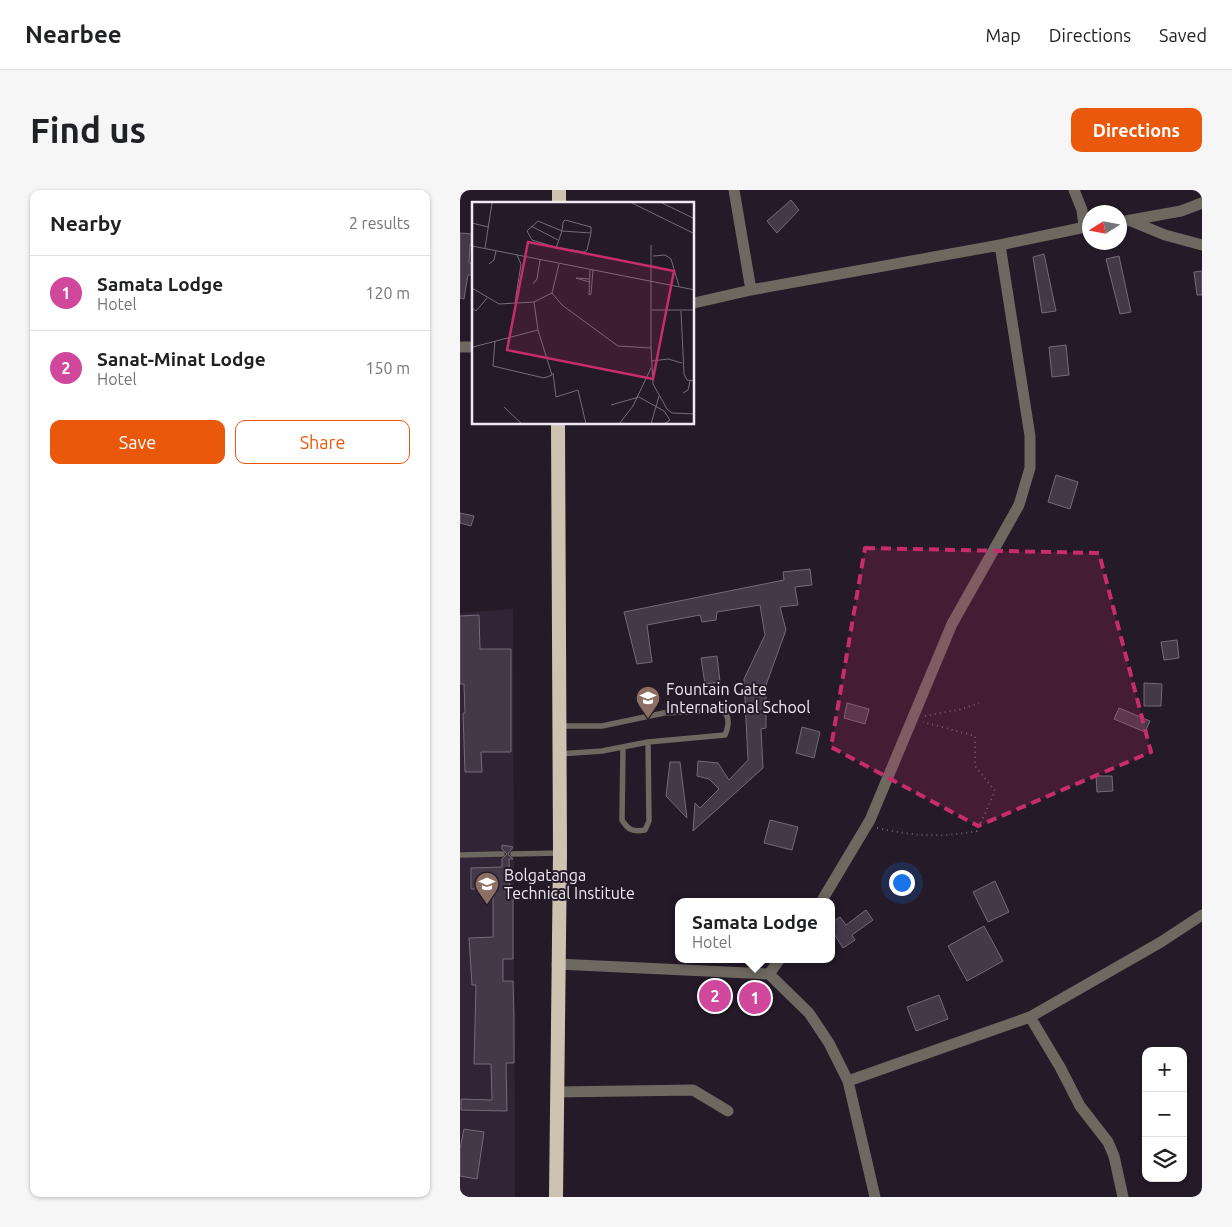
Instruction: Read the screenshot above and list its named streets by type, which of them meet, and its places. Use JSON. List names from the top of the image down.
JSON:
{
  "places": {
    "school or university": ["Fountain Gate International School", "Bolgatanga Technical Institute"]
  },
  "north": "left",
  "page": {
    "header": "Nearbee",
    "nav": ["Map", "Directions", "Saved"],
    "buttons": [
      "Directions",
      ["Save", "Share"]
    ],
    "title": "Find us",
    "heading": ["Nearby", "2 results"],
    "list": [
      {
        "mark": "1",
        "name": "Samata Lodge",
        "note": "Hotel",
        "value": "120 m"
      },
      {
        "mark": "2",
        "name": "Sanat-Minat Lodge",
        "note": "Hotel",
        "value": "150 m"
      }
    ],
    "popup": ["Samata Lodge", "Hotel"],
    "pins": ["2", "1"],
    "map_buttons": ["+", "−"]
  }
}
